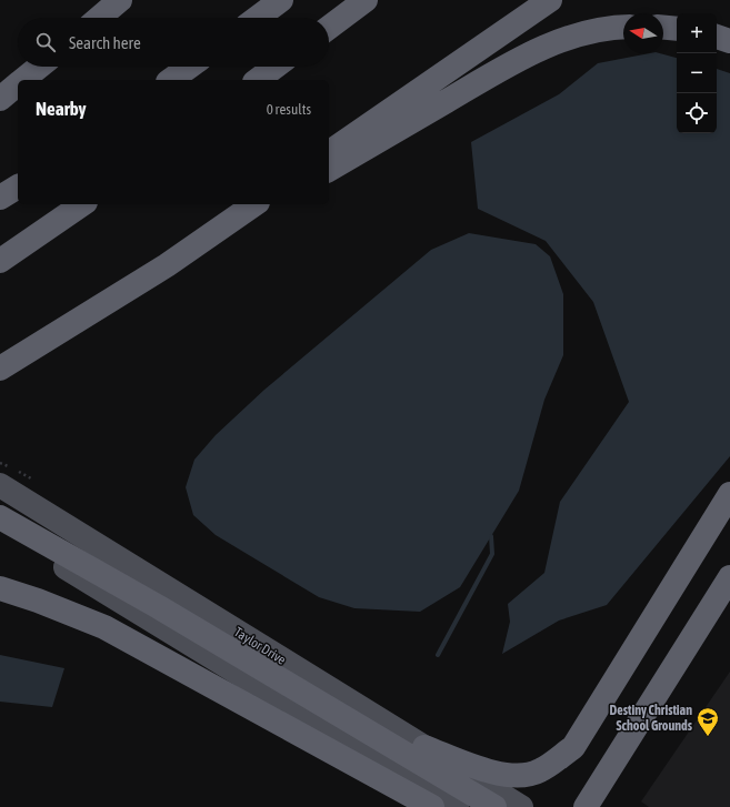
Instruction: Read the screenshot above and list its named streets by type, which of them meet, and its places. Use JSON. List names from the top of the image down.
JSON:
{
  "streets": {
    "main road": ["Taylor Drive"]
  },
  "places": {
    "school or university": ["Destiny Christian School Grounds"]
  },
  "north": "left",
  "page": {
    "map_buttons": ["+", "−"],
    "search": "Search here",
    "heading": ["Nearby", "0 results"]
  }
}
